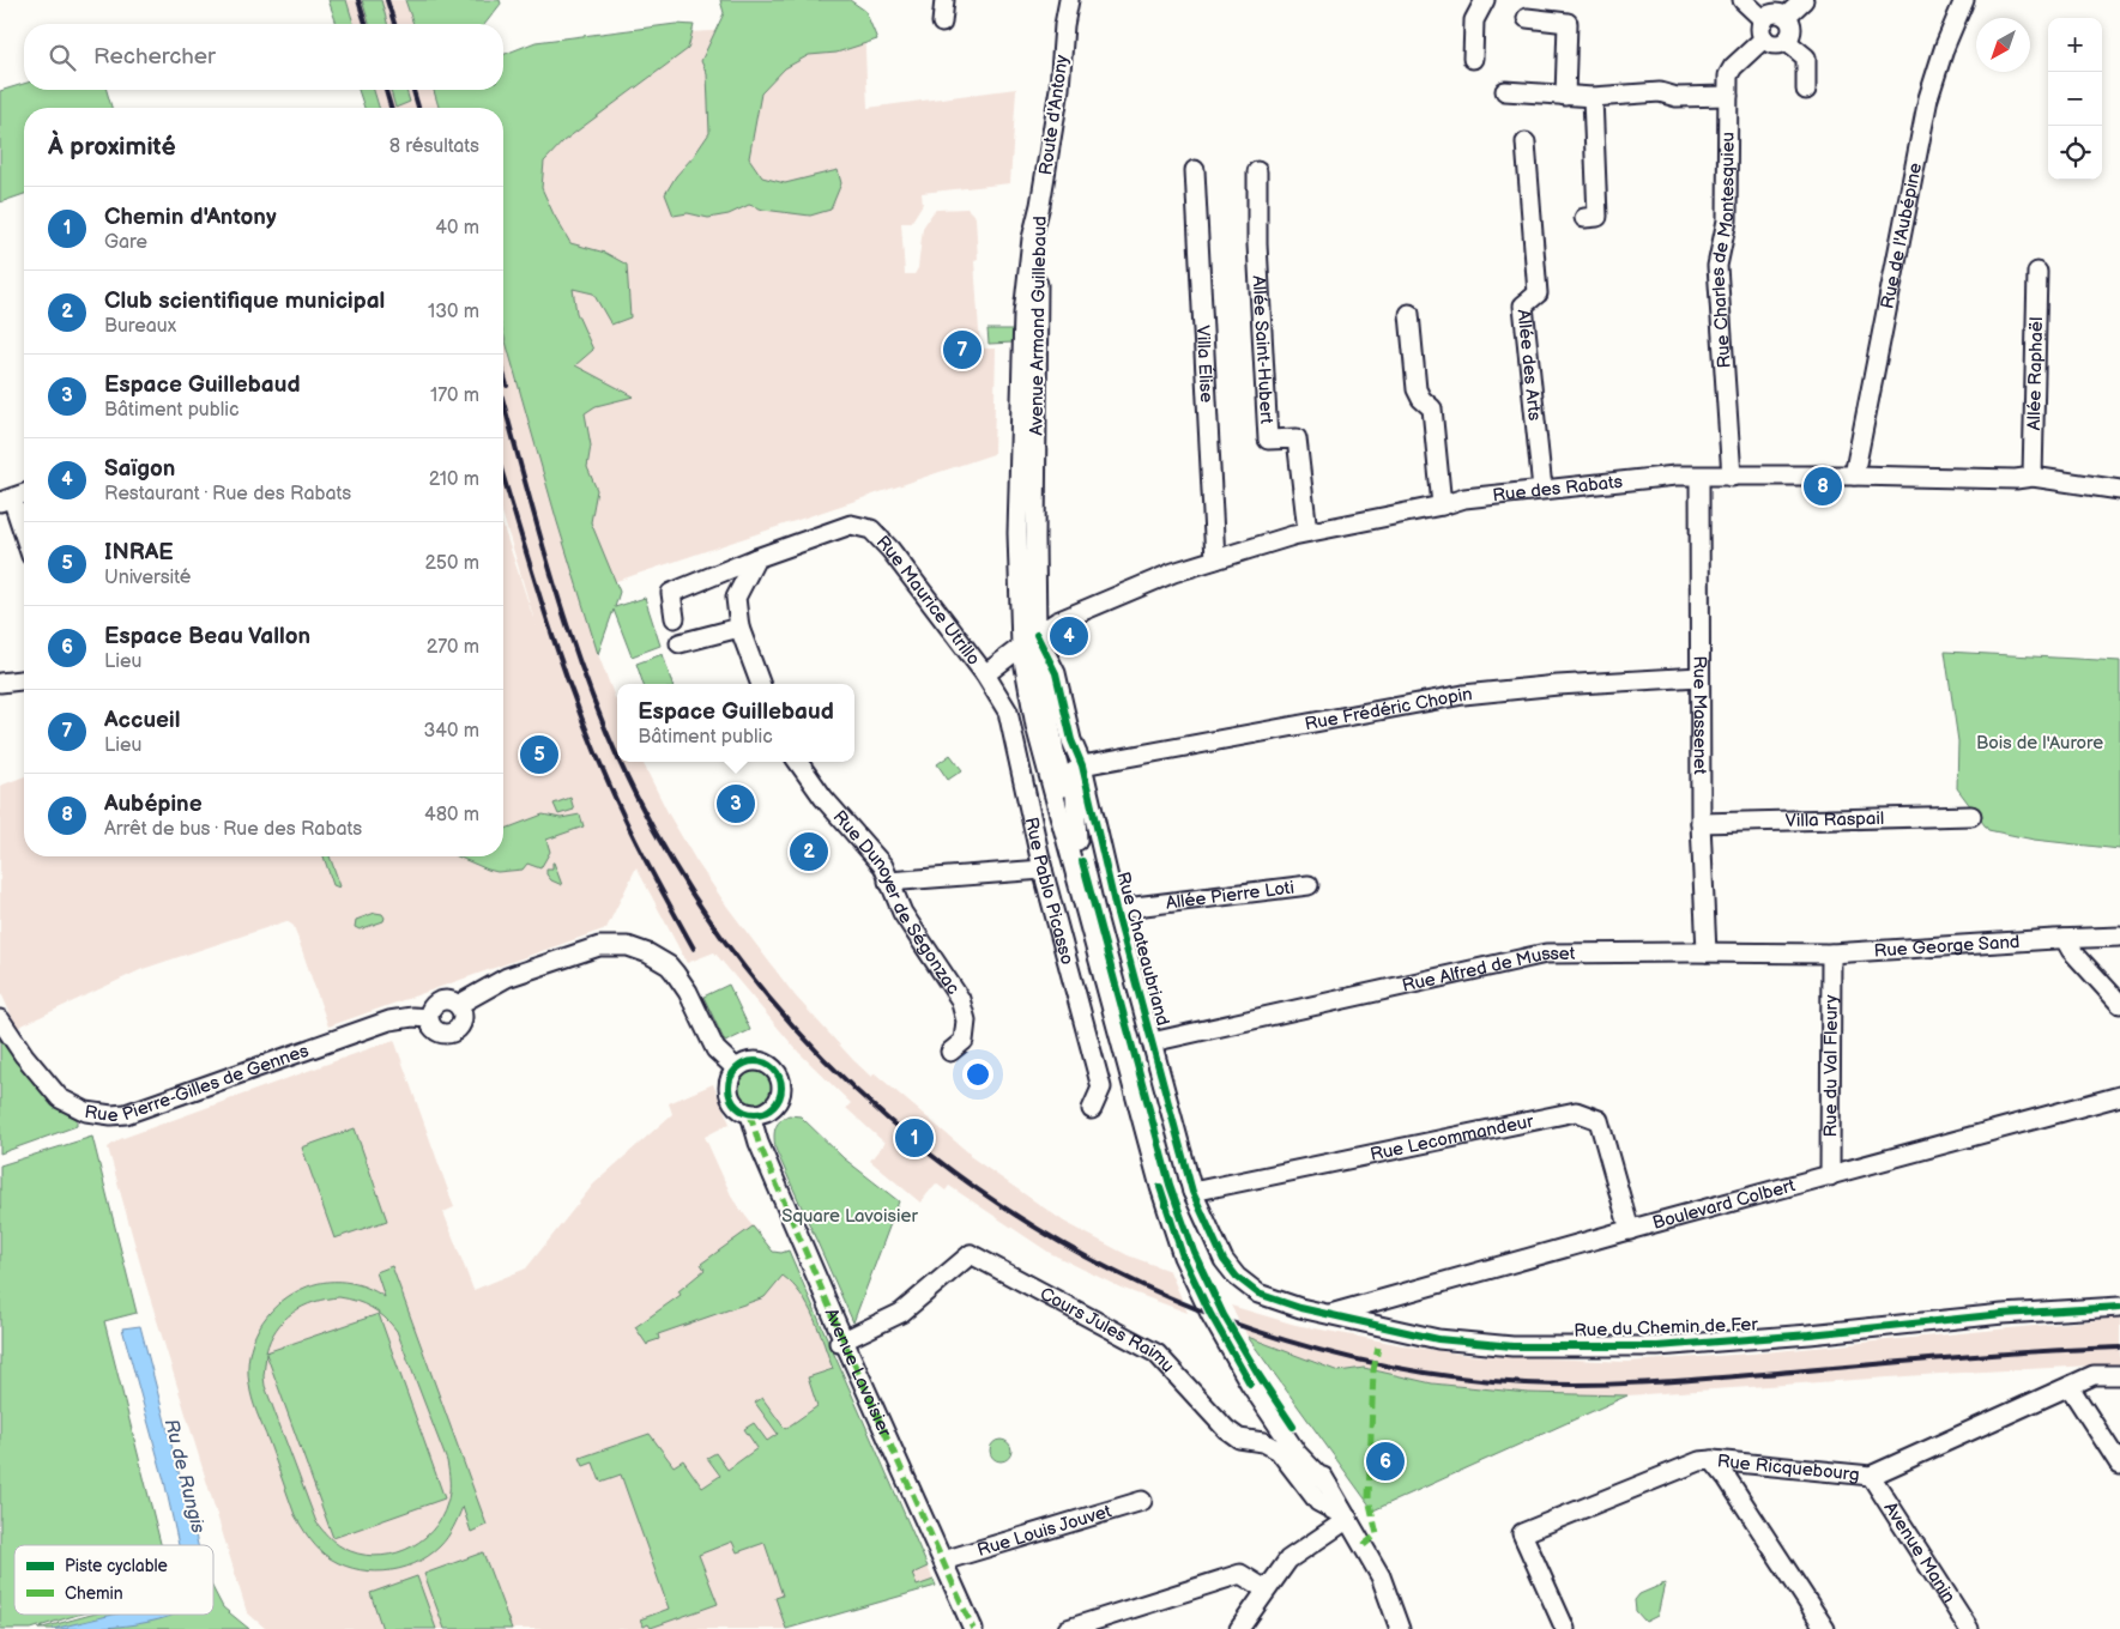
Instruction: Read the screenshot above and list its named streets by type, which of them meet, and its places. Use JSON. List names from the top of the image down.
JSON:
{
  "streets": {
    "street": [
      "Route d'Antony",
      "Rue de l'Aubépine",
      "Rue Charles de Montesquieu",
      "Avenue Armand Guillebaud",
      "Allée Saint-Hubert",
      "Villa Élise",
      "Allée des Arts",
      "Allée Raphaël",
      "Rue des Rabats",
      "Rue Maurice Utrillo",
      "Rue Frédéric Chopin",
      "Rue Massenet",
      "Villa Raspail",
      "Rue Pablo Picasso",
      "Allée Pierre Loti",
      "Rue Dunoyer de Ségonzac",
      "Rue George Sand",
      "Rue Chateaubriand",
      "Rue Alfred de Musset",
      "Rue du Val Fleury",
      "Rue Pierre-Gilles de Gennes",
      "Rue Lecommandeur",
      "Boulevard Colbert",
      "Rue du Chemin de Fer",
      "Cours Jules Raimu",
      "Avenue Lavoisier",
      "Rue Ricquebourg",
      "Rue Louis Jouvet",
      "Avenue Manin"
    ]
  },
  "crossings": [
    ["Route d'Antony", "Avenue Armand Guillebaud"],
    ["Rue de l'Aubépine", "Rue des Rabats"],
    ["Rue Charles de Montesquieu", "Rue des Rabats"],
    ["Avenue Armand Guillebaud", "Rue des Rabats"],
    ["Avenue Armand Guillebaud", "Rue Maurice Utrillo"],
    ["Avenue Armand Guillebaud", "Rue Chateaubriand"],
    ["Avenue Armand Guillebaud", "Cours Jules Raimu"],
    ["Allée Saint-Hubert", "Rue des Rabats"],
    ["Villa Élise", "Rue des Rabats"],
    ["Allée des Arts", "Rue des Rabats"],
    ["Allée Raphaël", "Rue des Rabats"],
    ["Rue des Rabats", "Rue Maurice Utrillo"],
    ["Rue des Rabats", "Rue Massenet"],
    ["Rue des Rabats", "Rue Chateaubriand"],
    ["Rue Maurice Utrillo", "Rue Pablo Picasso"],
    ["Rue Frédéric Chopin", "Rue Massenet"],
    ["Rue Frédéric Chopin", "Rue Chateaubriand"],
    ["Rue Massenet", "Villa Raspail"],
    ["Rue Massenet", "Rue Alfred de Musset"],
    ["Allée Pierre Loti", "Rue Chateaubriand"],
    ["Rue George Sand", "Rue Alfred de Musset"],
    ["Rue George Sand", "Rue du Val Fleury"],
    ["Rue Chateaubriand", "Rue Alfred de Musset"],
    ["Rue Chateaubriand", "Rue Lecommandeur"],
    ["Rue Chateaubriand", "Rue du Chemin de Fer"],
    ["Rue Alfred de Musset", "Rue du Val Fleury"],
    ["Rue du Val Fleury", "Boulevard Colbert"],
    ["Rue Lecommandeur", "Boulevard Colbert"],
    ["Boulevard Colbert", "Rue du Chemin de Fer"],
    ["Cours Jules Raimu", "Avenue Lavoisier"],
    ["Avenue Lavoisier", "Rue Louis Jouvet"],
    ["Rue Ricquebourg", "Avenue Manin"]
  ],
  "water": ["Ru de Rungis"],
  "parks": ["Bois de l'Aurore", "Square Lavoisier"],
  "legend": ["Piste cyclable", "Chemin"],
  "north": "bottom left",
  "page": {
    "map_buttons": ["+", "−"],
    "search": "Rechercher",
    "heading": ["À proximité", "8 résultats"],
    "list": [
      {
        "mark": "1",
        "name": "Chemin d'Antony",
        "note": "Gare",
        "value": "40 m"
      },
      {
        "mark": "2",
        "name": "Club scientifique municipal",
        "note": "Bureaux",
        "value": "130 m"
      },
      {
        "mark": "3",
        "name": "Espace Guillebaud",
        "note": "Bâtiment public",
        "value": "170 m"
      },
      {
        "mark": "4",
        "name": "Saïgon",
        "note": "Restaurant · Rue des Rabats",
        "value": "210 m"
      },
      {
        "mark": "5",
        "name": "INRAE",
        "note": "Université",
        "value": "250 m"
      },
      {
        "mark": "6",
        "name": "Espace Beau Vallon",
        "note": "Lieu",
        "value": "270 m"
      },
      {
        "mark": "7",
        "name": "Accueil",
        "note": "Lieu",
        "value": "340 m"
      },
      {
        "mark": "8",
        "name": "Aubépine",
        "note": "Arrêt de bus · Rue des Rabats",
        "value": "480 m"
      }
    ],
    "pins": [
      "7",
      "8",
      "4",
      "5",
      "3",
      "2",
      "1",
      "6"
    ],
    "popup": ["Espace Guillebaud", "Bâtiment public"]
  }
}
